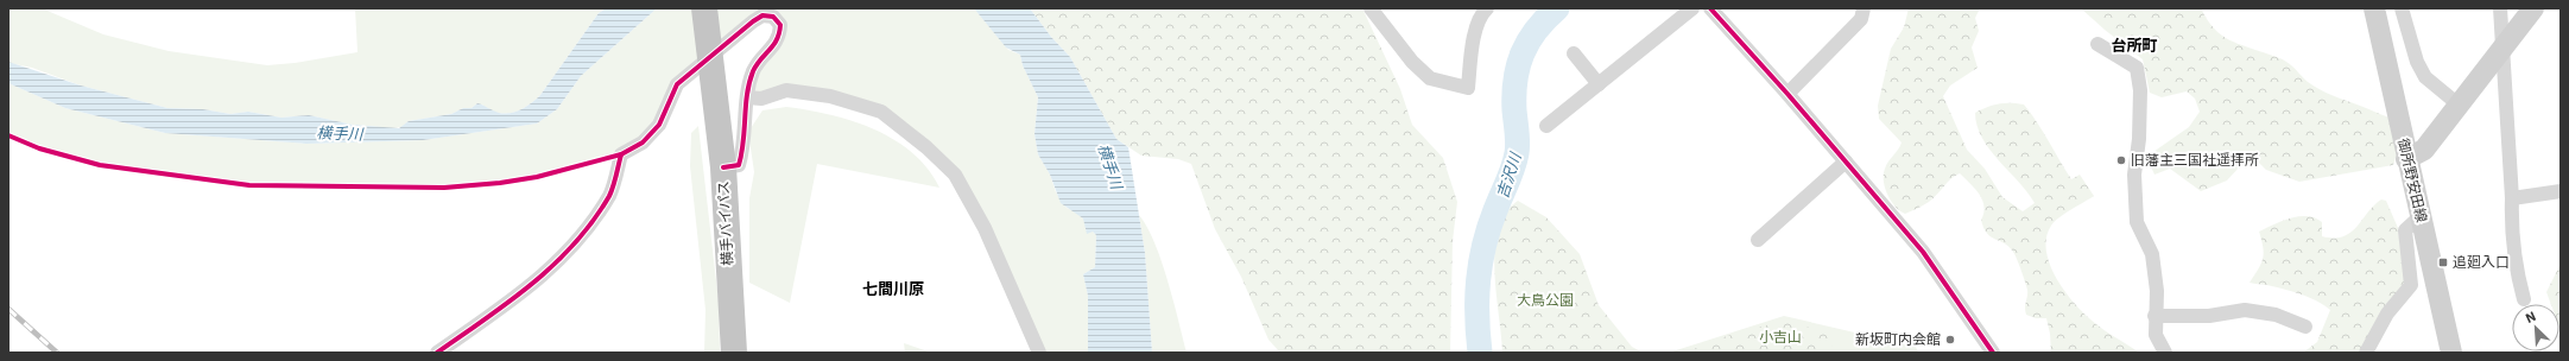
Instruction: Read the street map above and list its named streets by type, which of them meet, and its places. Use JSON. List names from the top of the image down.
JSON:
{
  "streets": {
    "highway": ["横手バイパス"],
    "main road": ["御所野安田線"]
  },
  "districts": ["台所町", "七間川原"],
  "water": ["横手川", "吉沢川"],
  "parks": ["大鳥公園", "小吉山"],
  "places": {
    "other": ["旧藩主三国社遥拝所", "新坂町内会館"],
    "transit": ["追廻入口"]
  },
  "north": "top left"
}
